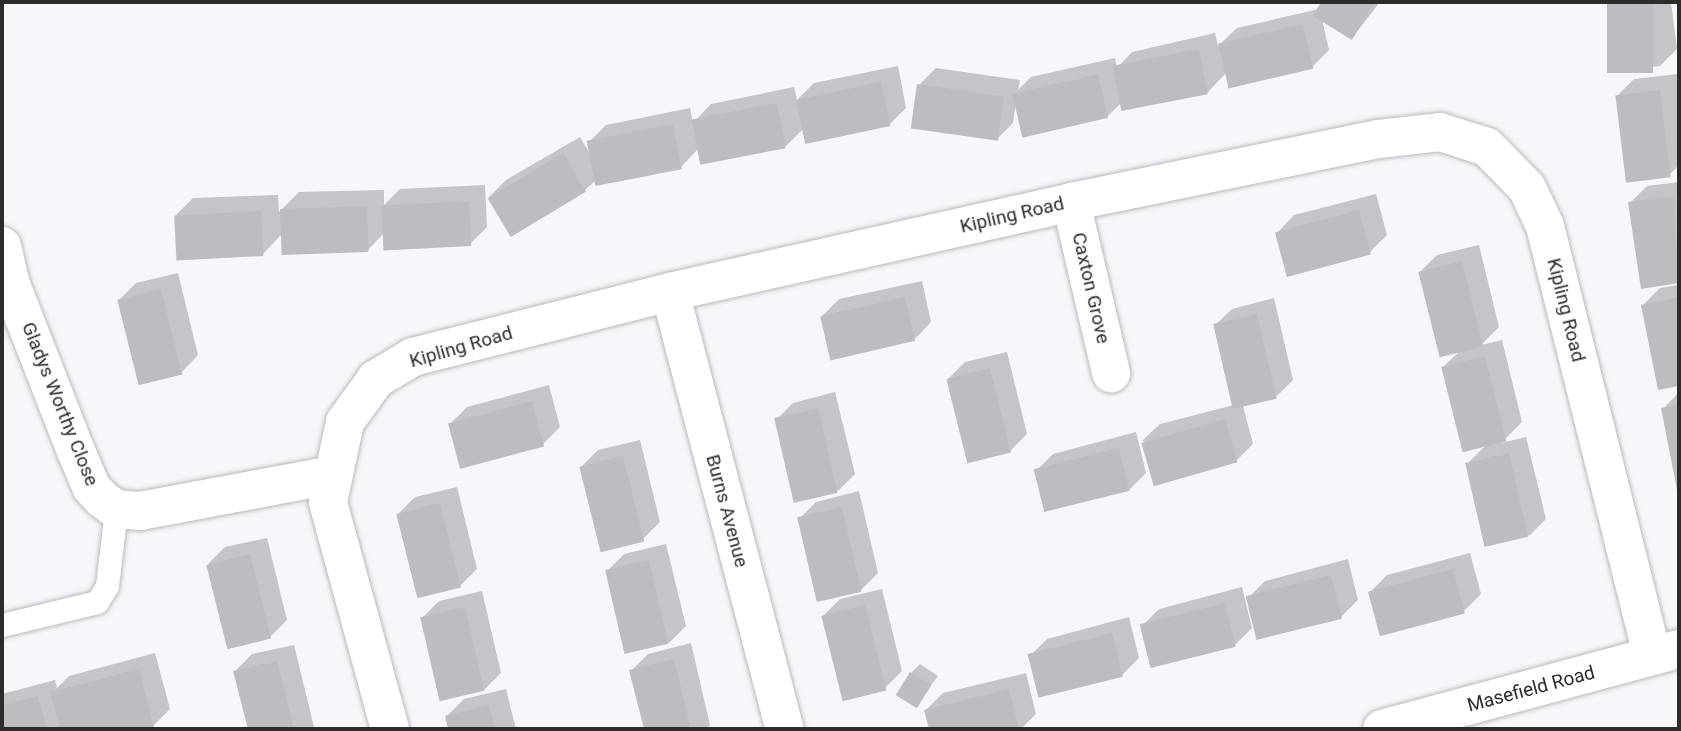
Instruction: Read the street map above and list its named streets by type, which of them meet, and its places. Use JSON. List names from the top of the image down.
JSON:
{
  "streets": {
    "street": [
      "Kipling Road",
      "Caxton Grove",
      "Gladys Worthy Close",
      "Burns Avenue",
      "Masefield Road"
    ]
  },
  "crossings": [
    ["Kipling Road", "Caxton Grove"],
    ["Kipling Road", "Burns Avenue"],
    ["Kipling Road", "Masefield Road"]
  ]
}
